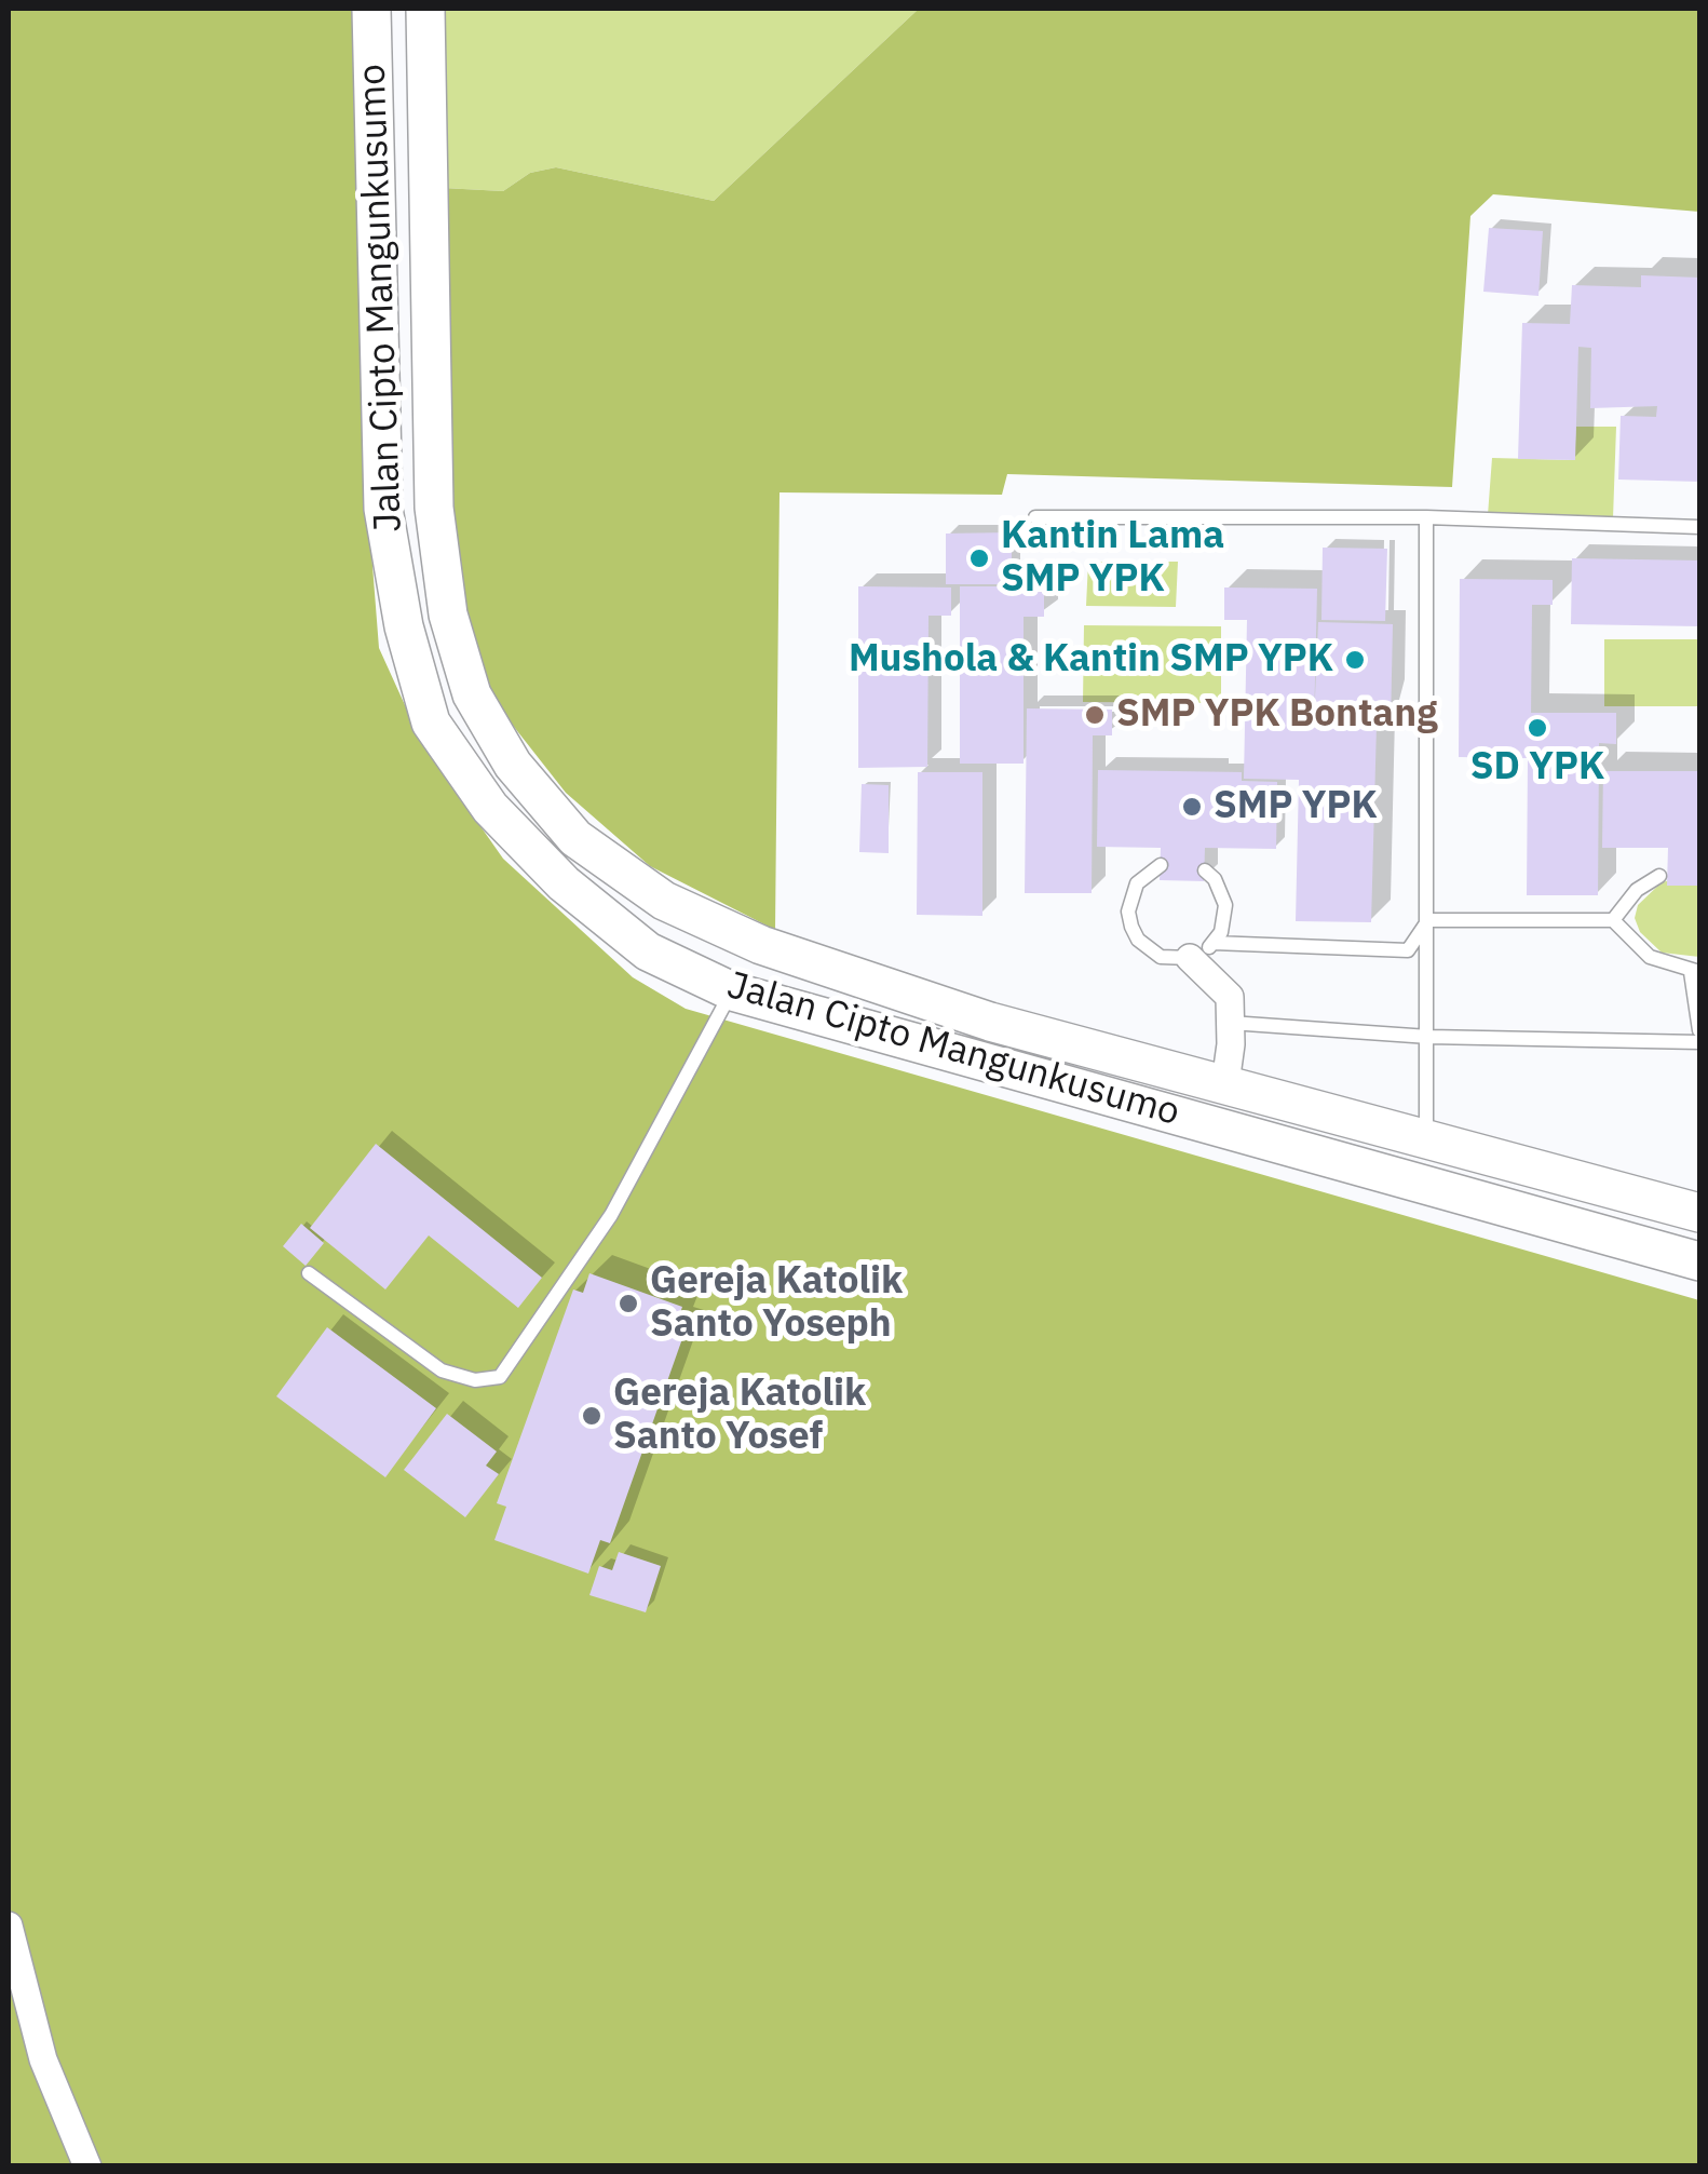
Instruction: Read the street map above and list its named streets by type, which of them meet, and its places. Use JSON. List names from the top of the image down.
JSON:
{
  "streets": {
    "street": ["Jalan Cipto Mangunkusumo"]
  },
  "places": [
    "Kantin Lama SMP YPK",
    "Mushola & Kantin SMP YPK",
    "SMP YPK Bontang",
    "SD YPK",
    "SMP YPK",
    "Gereja Katolik Santo Yoseph",
    "Gereja Katolik Santo Yosef"
  ]
}
